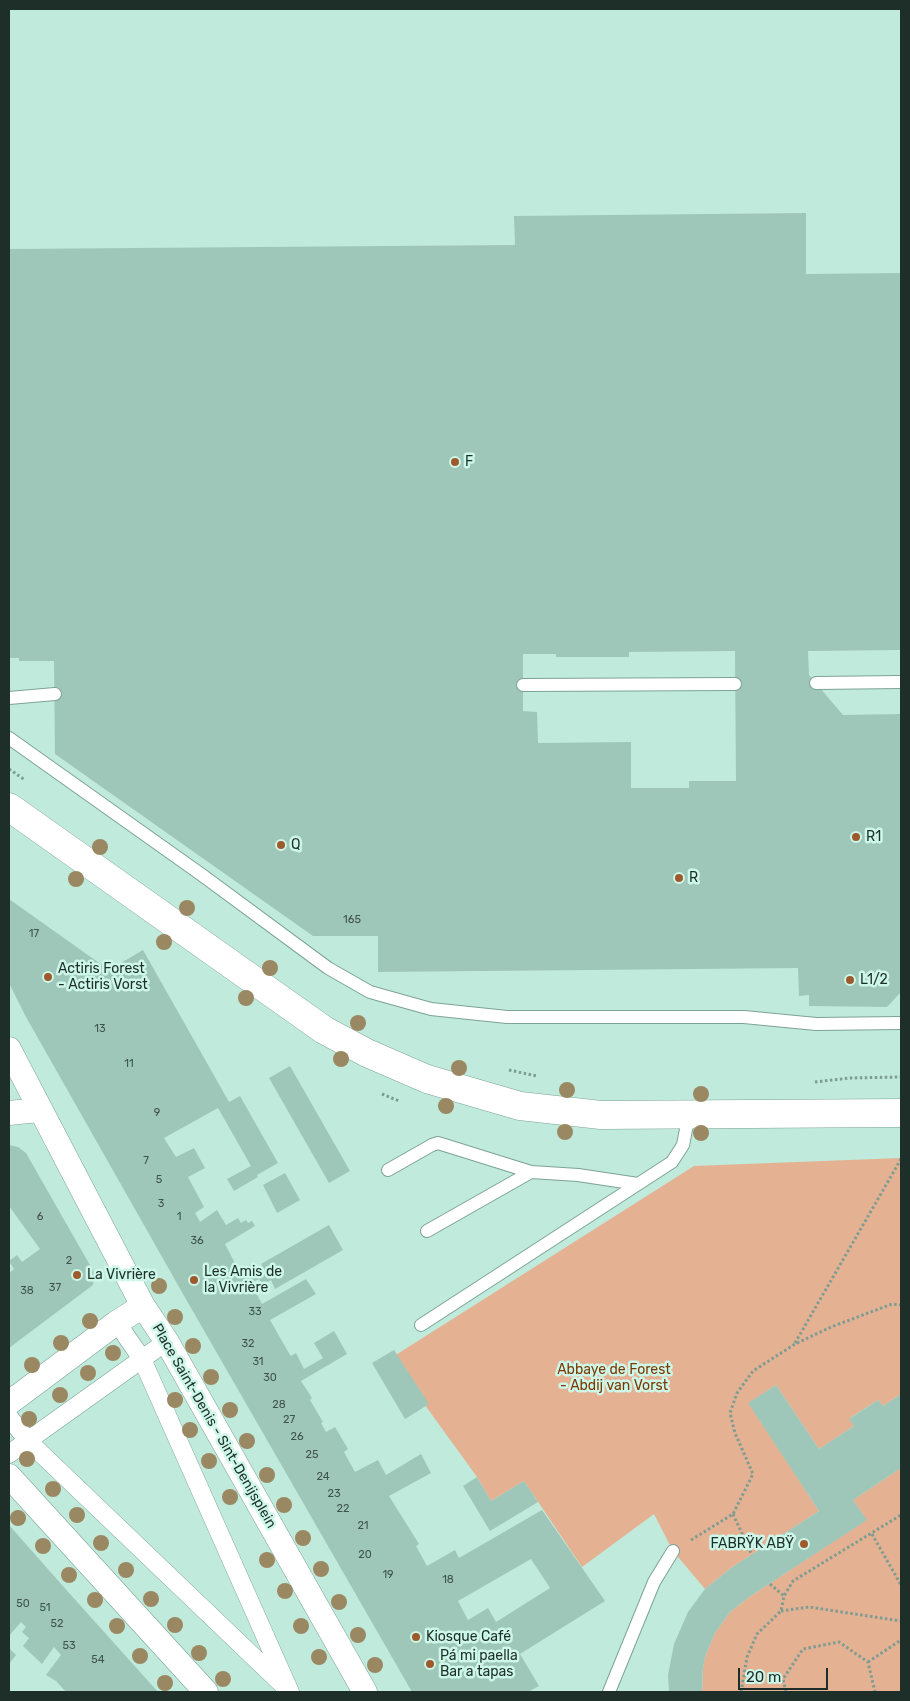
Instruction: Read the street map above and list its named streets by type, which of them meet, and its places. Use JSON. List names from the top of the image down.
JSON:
{
  "streets": {
    "street": ["Place Saint-Denis - Sint-Denijsplein"]
  },
  "parks": ["Abbaye de Forest - Abdij van Vorst"],
  "places": [
    "F",
    "R1",
    "Q",
    "R",
    "Actiris Forest - Actiris Vorst",
    "L1/2",
    "La Vivrière",
    "Les Amis de la Vivrière",
    "FABRŸK ABŸ",
    "Kiosque Café",
    "Pá mi paella Bar a tapas"
  ],
  "house_numbers": [
    "165",
    "17",
    "13",
    "11",
    "9",
    "7",
    "5",
    "3",
    "6",
    "1",
    "36",
    "2",
    "37",
    "38",
    "33",
    "32",
    "31",
    "30",
    "28",
    "27",
    "26",
    "25",
    "24",
    "23",
    "22",
    "21",
    "20",
    "19",
    "18",
    "50",
    "51",
    "52",
    "53",
    "54"
  ],
  "scale_bar": "20 m"
}
